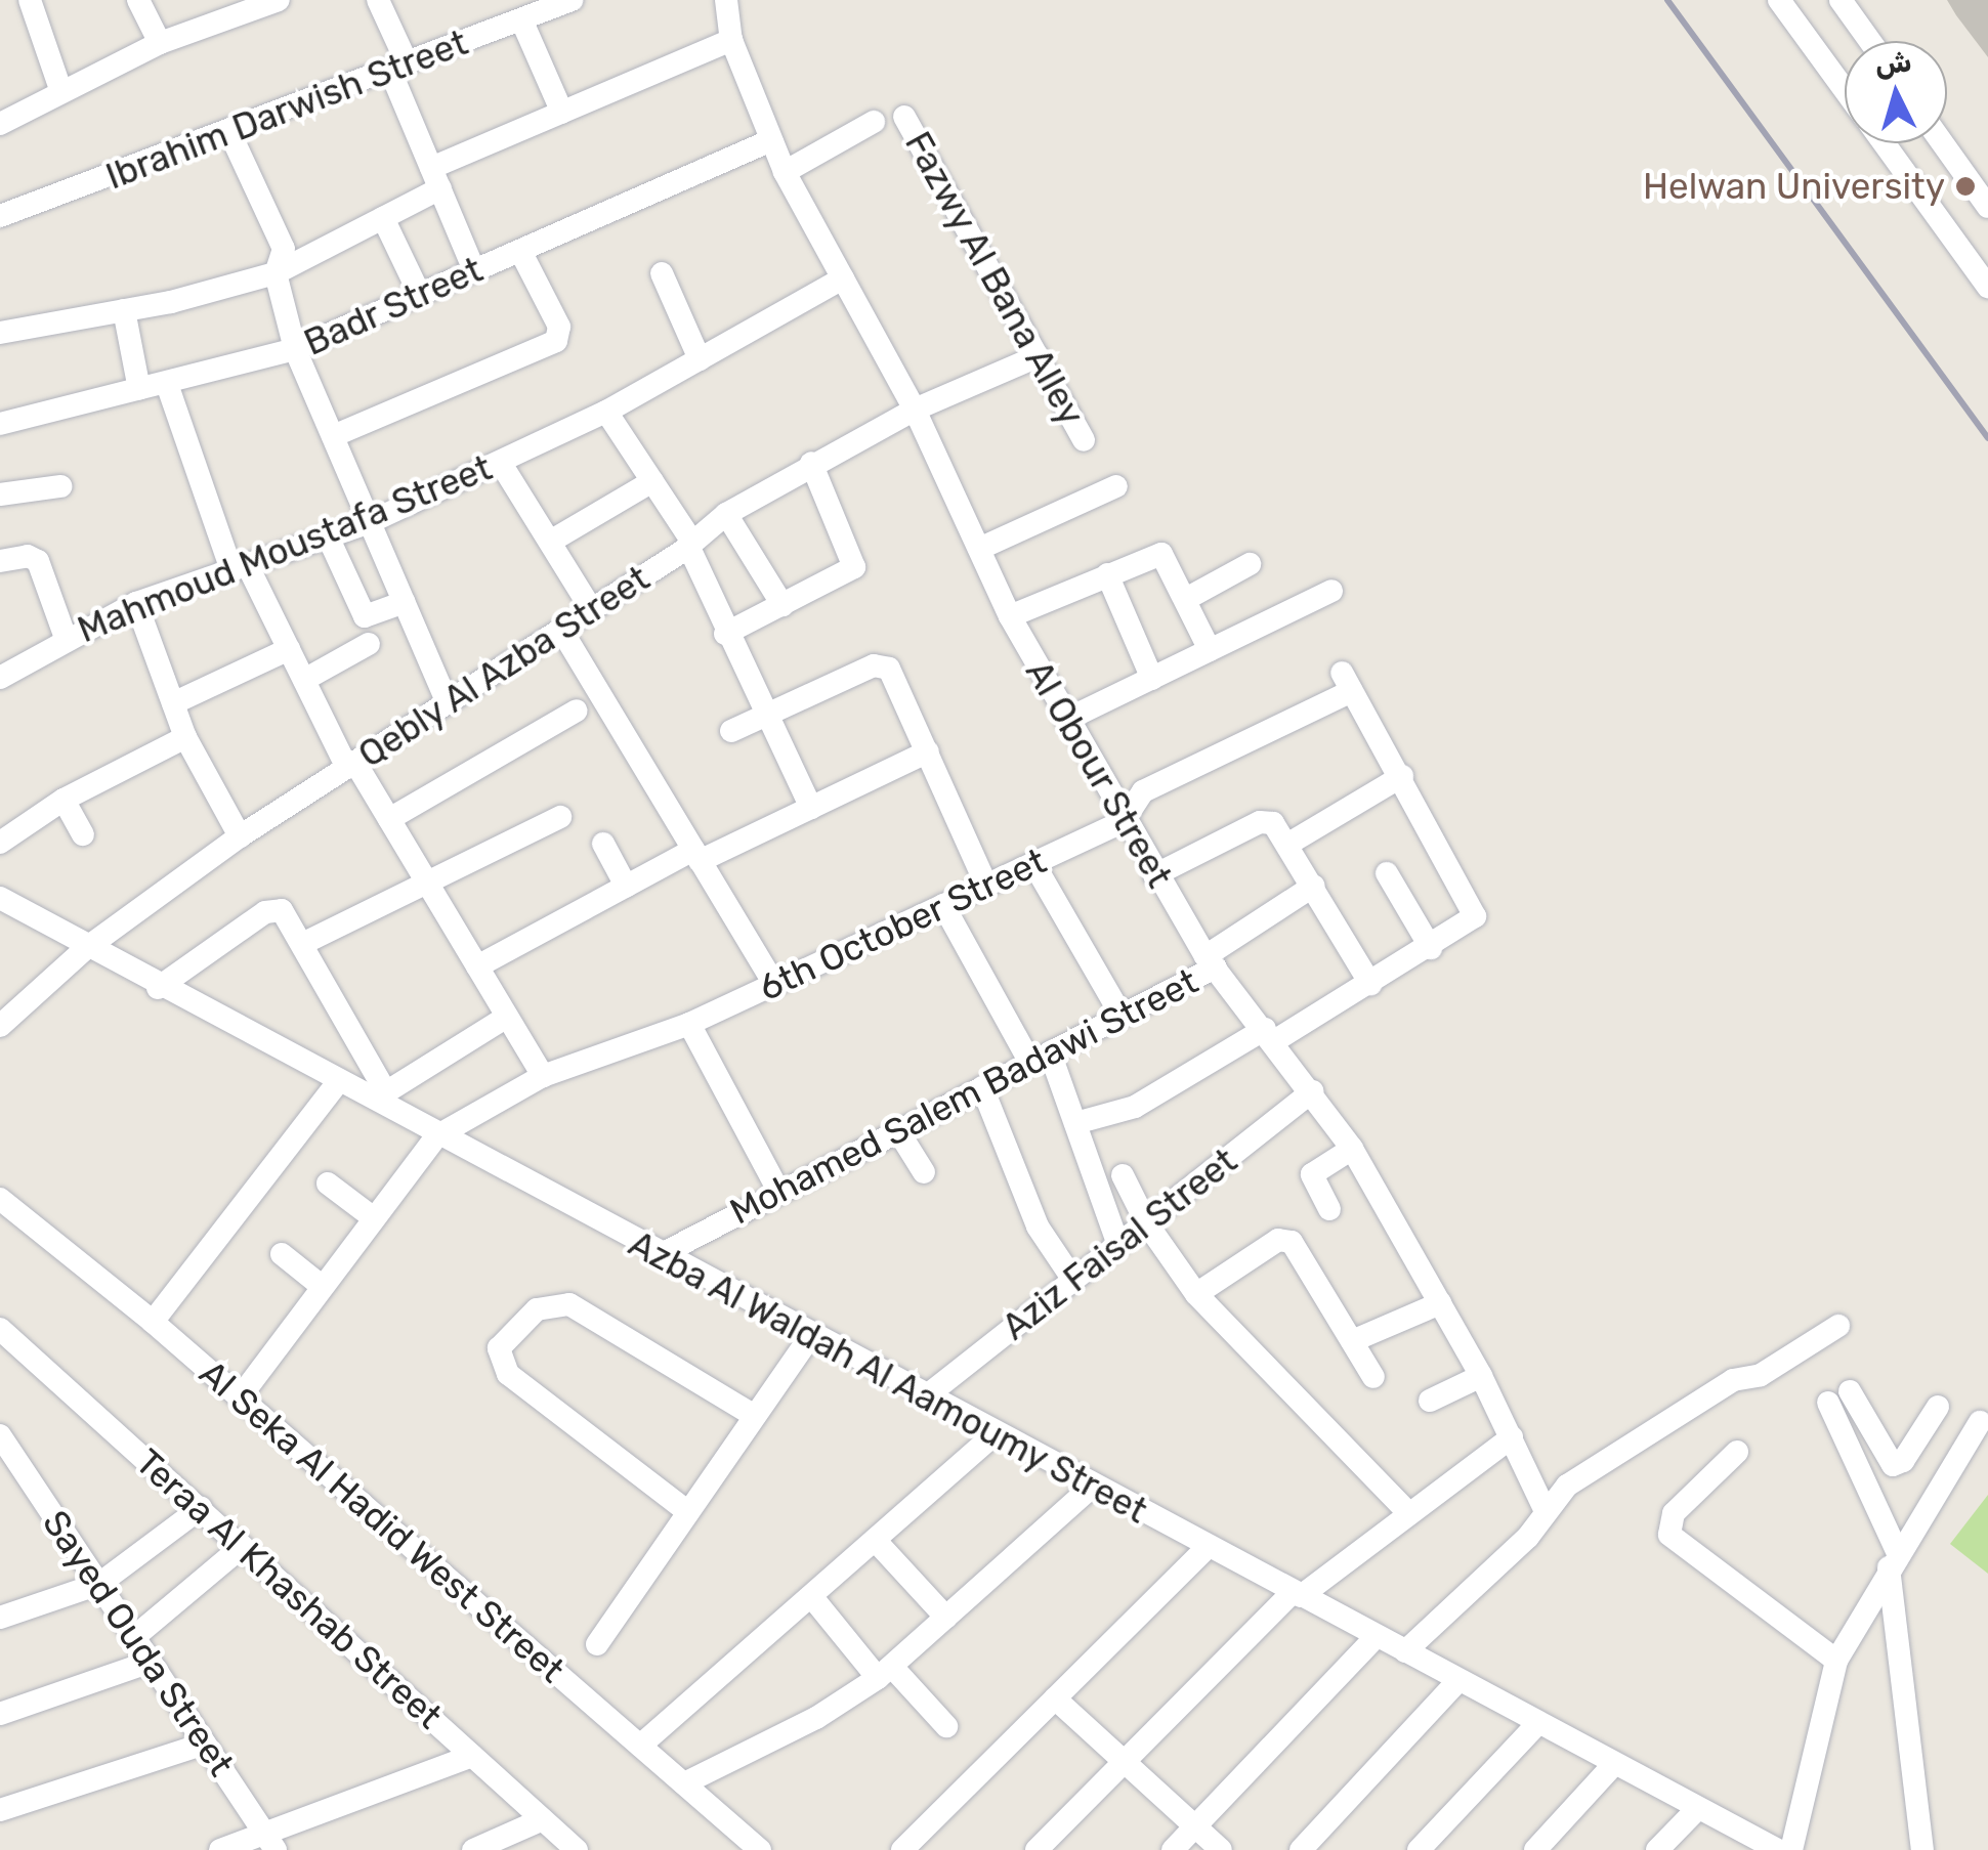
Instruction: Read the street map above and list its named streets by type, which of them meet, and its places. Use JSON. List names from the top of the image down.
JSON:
{
  "streets": {
    "street": [
      "Ibrahim Darwish Street",
      "Fazwy Al Bana Alley",
      "Badr Street",
      "Mahmoud Moustafa Street",
      "Qebly Al Azba Street",
      "Al Obour Street",
      "6th October Street",
      "Mohamed Salem Badawi Street",
      "Aziz Faisal Street",
      "Azba Al Waldah Al Aamoumy Street",
      "Al Seka Al Hadid West Street",
      "Teraa Al Khashab Street",
      "Sayed Ouda Street"
    ]
  },
  "crossings": [
    ["Fazwy Al Bana Alley", "Qebly Al Azba Street"],
    ["Badr Street", "Al Obour Street"],
    ["Mahmoud Moustafa Street", "Al Obour Street"],
    ["Qebly Al Azba Street", "Al Obour Street"],
    ["Qebly Al Azba Street", "Azba Al Waldah Al Aamoumy Street"],
    ["Al Obour Street", "6th October Street"],
    ["Al Obour Street", "Mohamed Salem Badawi Street"],
    ["Al Obour Street", "Aziz Faisal Street"],
    ["6th October Street", "Azba Al Waldah Al Aamoumy Street"],
    ["Mohamed Salem Badawi Street", "Azba Al Waldah Al Aamoumy Street"],
    ["Aziz Faisal Street", "Azba Al Waldah Al Aamoumy Street"]
  ],
  "places": ["Helwan University"],
  "north": "top"
}
